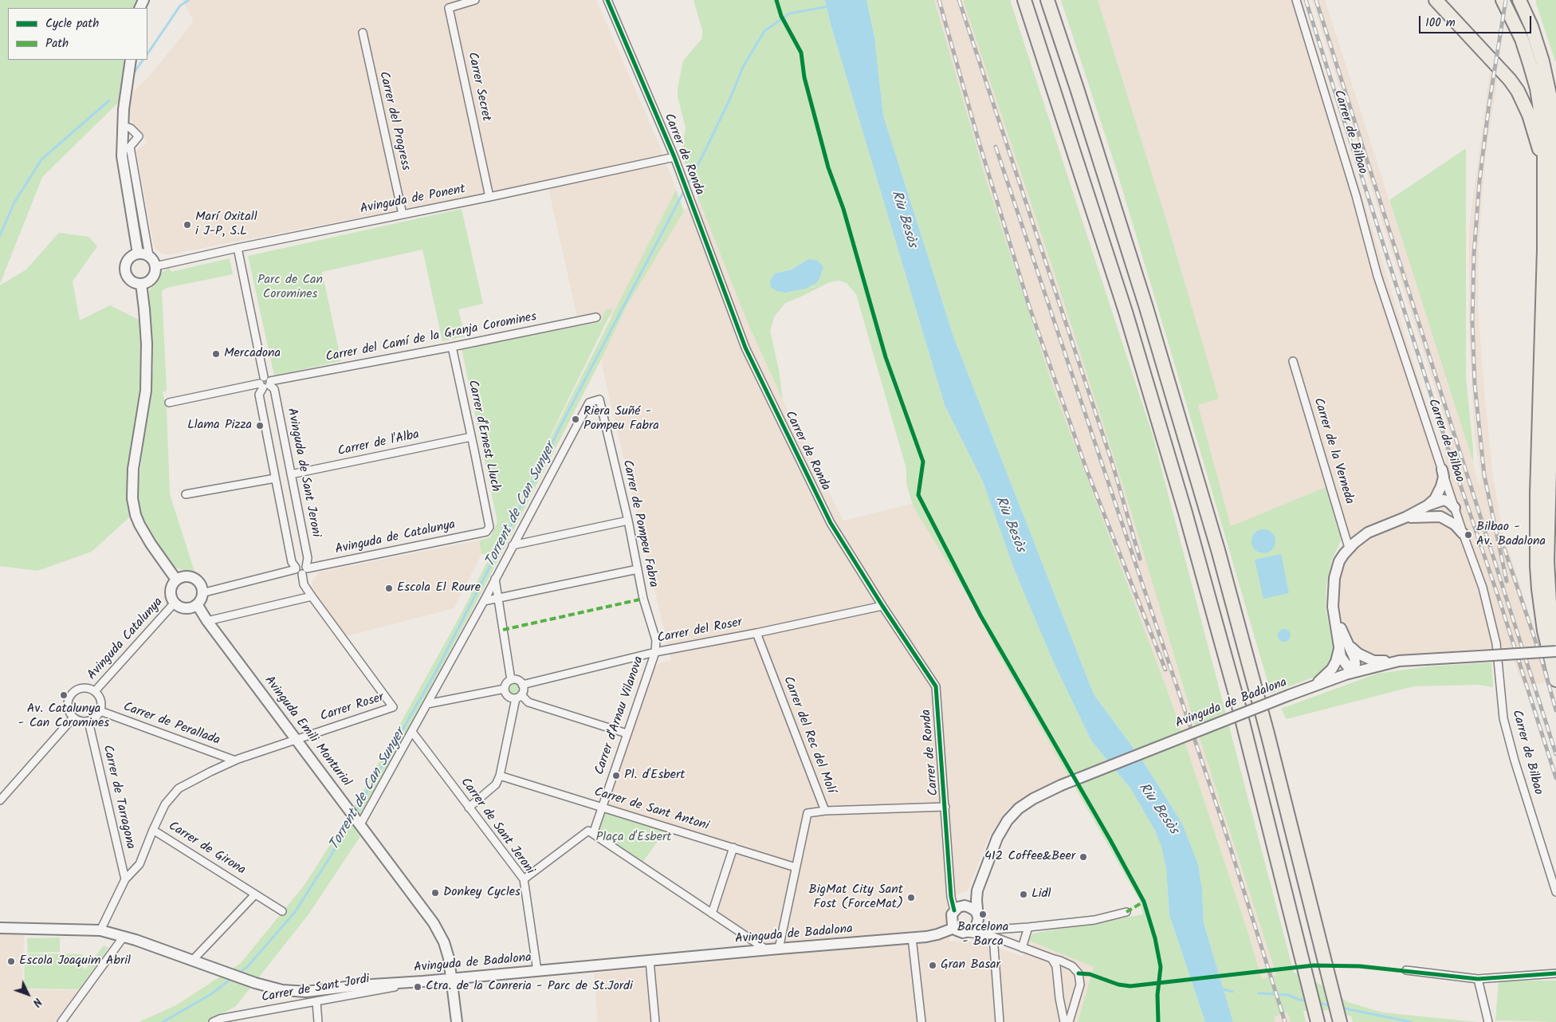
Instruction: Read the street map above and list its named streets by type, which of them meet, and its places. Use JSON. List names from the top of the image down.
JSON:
{
  "streets": {
    "street": [
      "Carrer Secret",
      "Carrer del Progress",
      "Carrer de Bilbao",
      "Carrer de Ronda",
      "Avinguda de Ponent",
      "Carrer del Camí de la Granja Coromines",
      "Carrer d'Ernest Lluch",
      "Carrer de l'Alba",
      "Carrer de la Verneda",
      "Avinguda de Sant Jeroni",
      "Carrer de Pompeu Fabra",
      "Avinguda de Catalunya",
      "Carrer del Roser",
      "Avinguda Catalunya",
      "Avinguda de Badalona",
      "Carrer Roser",
      "Carrer d'Arnau Vilanova",
      "Carrer de Perallada",
      "Avinguda Emili Monturiol",
      "Carrer del Rec del Molí",
      "Carrer de Tarragona",
      "Carrer de Sant Antoni",
      "Carrer de Sant Jeroni",
      "Carrer de Girona",
      "Carrer de Sant Jordi"
    ]
  },
  "crossings": [
    ["Carrer Secret", "Avinguda de Ponent"],
    ["Carrer del Progress", "Avinguda de Ponent"],
    ["Carrer de Ronda", "Avinguda de Ponent"],
    ["Carrer de Ronda", "Carrer del Roser"],
    ["Carrer de Ronda", "Avinguda de Badalona"],
    ["Avinguda de Ponent", "Avinguda de Sant Jeroni"],
    ["Carrer del Camí de la Granja Coromines", "Carrer d'Ernest Lluch"],
    ["Carrer del Camí de la Granja Coromines", "Avinguda de Sant Jeroni"],
    ["Carrer d'Ernest Lluch", "Carrer de l'Alba"],
    ["Carrer d'Ernest Lluch", "Avinguda de Catalunya"],
    ["Carrer de l'Alba", "Avinguda de Sant Jeroni"],
    ["Avinguda de Sant Jeroni", "Avinguda de Catalunya"],
    ["Carrer de Pompeu Fabra", "Carrer del Roser"],
    ["Carrer de Pompeu Fabra", "Carrer d'Arnau Vilanova"],
    ["Avinguda de Catalunya", "Avinguda Catalunya"],
    ["Avinguda de Catalunya", "Avinguda Emili Monturiol"],
    ["Carrer del Roser", "Carrer d'Arnau Vilanova"],
    ["Carrer del Roser", "Carrer del Rec del Molí"],
    ["Avinguda Catalunya", "Carrer de Perallada"],
    ["Avinguda Catalunya", "Avinguda Emili Monturiol"],
    ["Avinguda Catalunya", "Carrer de Tarragona"],
    ["Avinguda de Badalona", "Avinguda Emili Monturiol"],
    ["Avinguda de Badalona", "Carrer del Rec del Molí"],
    ["Avinguda de Badalona", "Carrer de Sant Jeroni"],
    ["Avinguda de Badalona", "Carrer de Girona"],
    ["Avinguda de Badalona", "Carrer de Sant Jordi"],
    ["Carrer Roser", "Carrer de Perallada"],
    ["Carrer Roser", "Avinguda Emili Monturiol"],
    ["Carrer Roser", "Carrer de Girona"],
    ["Carrer d'Arnau Vilanova", "Carrer de Sant Antoni"],
    ["Carrer de Perallada", "Carrer de Tarragona"],
    ["Carrer del Rec del Molí", "Carrer de Sant Antoni"],
    ["Carrer de Tarragona", "Carrer de Girona"]
  ],
  "water": ["Riu Besòs", "Torrent de Can Sunyer"],
  "parks": ["Parc de Can Coromines", "Plaça d'Esbert"],
  "places": [
    "Marí Oxitall i J-P, S.L",
    "Mercadona",
    "Riera Suñé - Pompeu Fabra",
    "Llama Pizza",
    "Bilbao - Av. Badalona",
    "Escola El Roure",
    "Av. Catalunya - Can Coromines",
    "Pl. d'Esbert",
    "412 Coffee&Beer",
    "Donkey Cycles",
    "Lidl",
    "BigMat City Sant Fost (ForceMat)",
    "Barcelona - Barca",
    "Escola Joaquim Abril",
    "Gran Basar",
    "Ctra. de la Conreria - Parc de St.Jordi"
  ],
  "legend": ["Cycle path", "Path"],
  "scale_bar": "100 m",
  "north": "bottom right"
}
